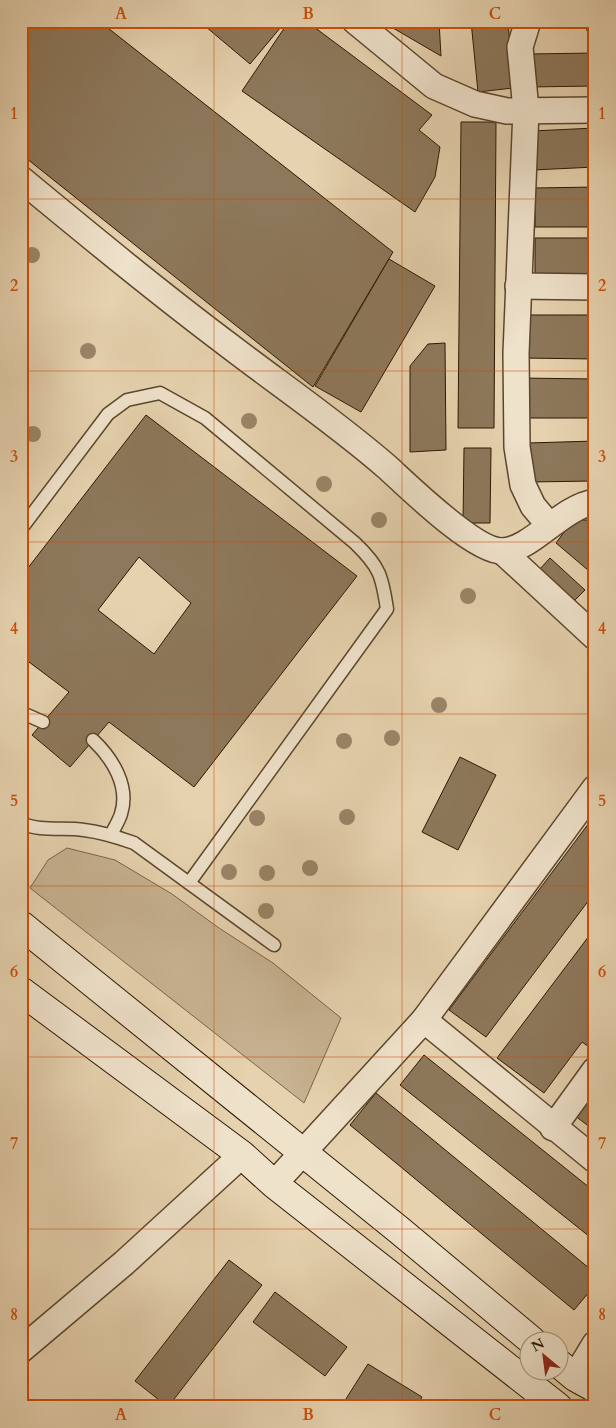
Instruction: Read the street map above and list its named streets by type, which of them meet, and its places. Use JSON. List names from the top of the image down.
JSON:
{
  "north": "top left",
  "grid": {
    "columns": ["A", "B", "C"],
    "rows": [
      "1",
      "2",
      "3",
      "4",
      "5",
      "6",
      "7",
      "8"
    ]
  }
}
